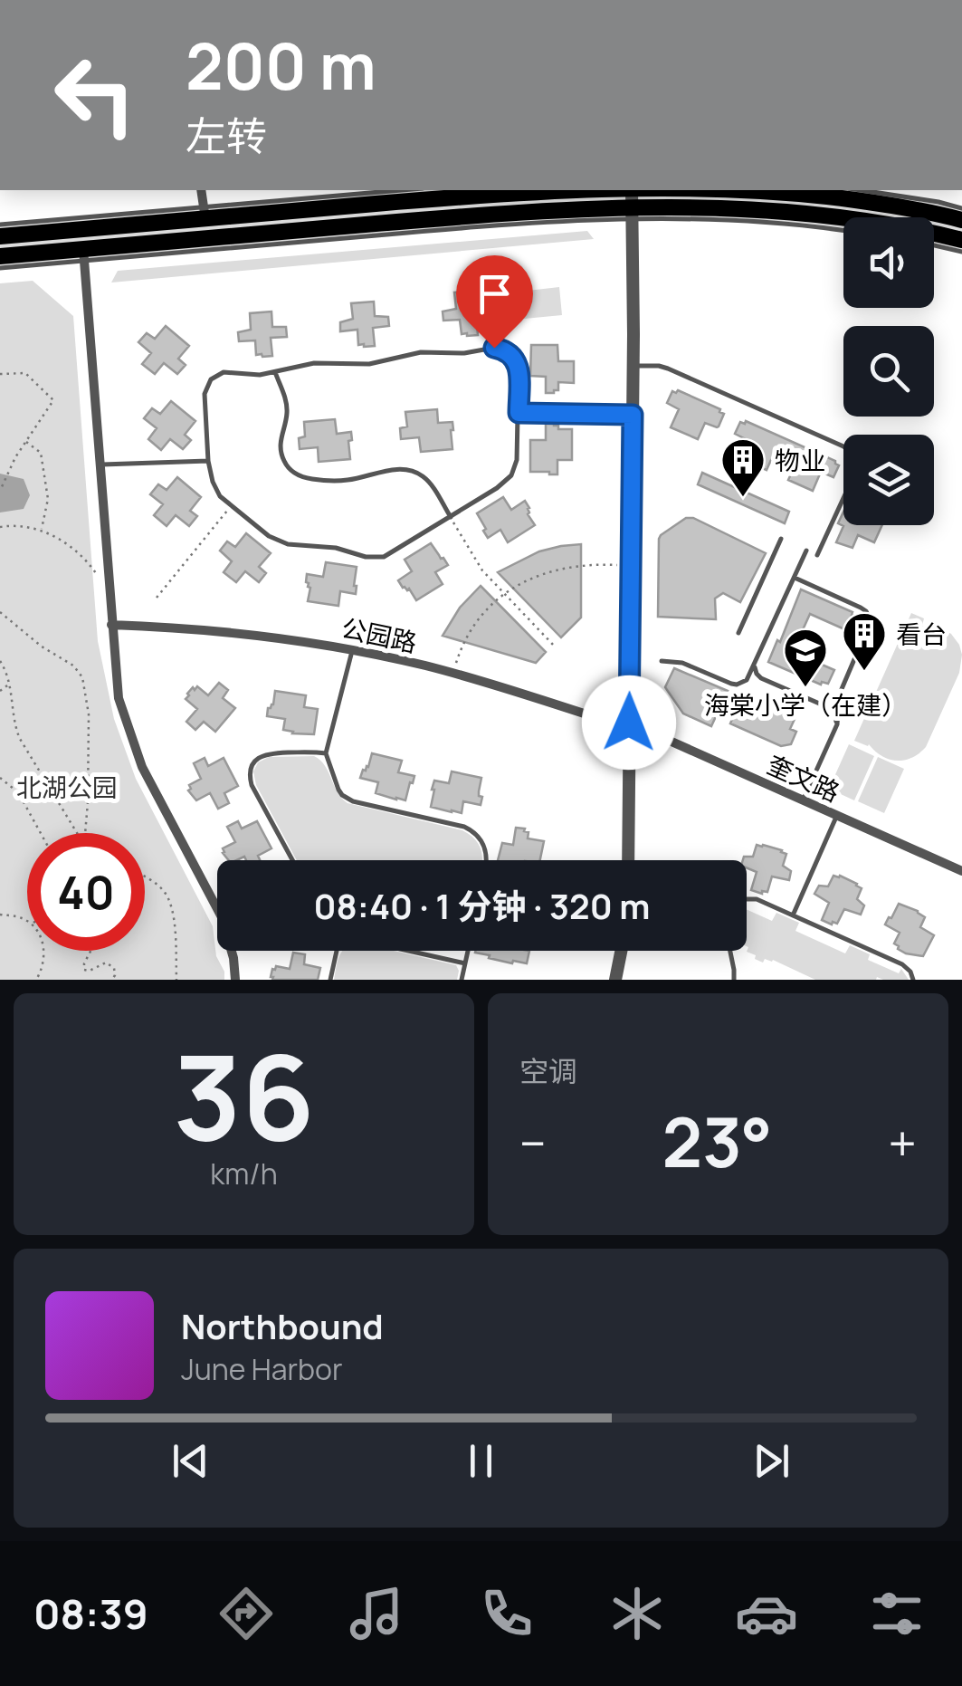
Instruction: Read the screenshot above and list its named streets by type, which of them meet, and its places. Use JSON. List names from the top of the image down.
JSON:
{
  "streets": {
    "street": ["公园路", "奎文路"]
  },
  "crossings": [
    ["公园路", "奎文路"]
  ],
  "parks": ["北湖公园"],
  "places": {
    "building": ["物业", "看台"],
    "school or university": ["海棠小学（在建）"]
  },
  "page": {
    "turn": ["200 m", "左转"],
    "limit": "40",
    "trip": "08:40 · 1 分钟 · 320 m",
    "tile": [
      ["36", "km/h"],
      "空调"
    ],
    "heat": ["−", "23°", "+"],
    "song": ["Northbound", "June Harbor"],
    "tabs": "08:39"
  }
}
